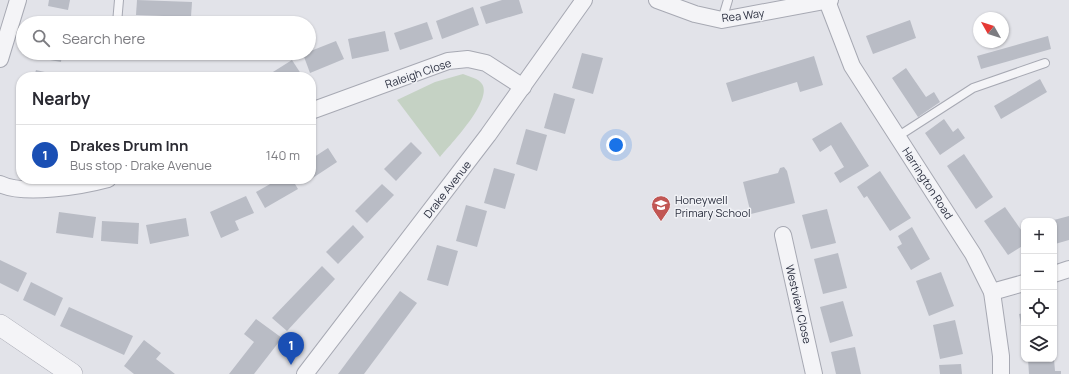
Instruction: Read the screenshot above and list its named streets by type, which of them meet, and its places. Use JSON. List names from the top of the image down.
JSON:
{
  "streets": {
    "street": [
      "Rea Way",
      "Raleigh Close",
      "Harrington Road",
      "Drake Avenue",
      "Westview Close"
    ]
  },
  "crossings": [
    ["Rea Way", "Harrington Road"],
    ["Raleigh Close", "Drake Avenue"]
  ],
  "places": {
    "school or university": ["Honeywell Primary School"]
  },
  "north": "top left",
  "page": {
    "search": "Search here",
    "heading": "Nearby",
    "list": [
      {
        "mark": "1",
        "name": "Drakes Drum Inn",
        "note": "Bus stop · Drake Avenue",
        "value": "140 m"
      }
    ],
    "map_buttons": ["+", "−"],
    "pins": "1"
  }
}
